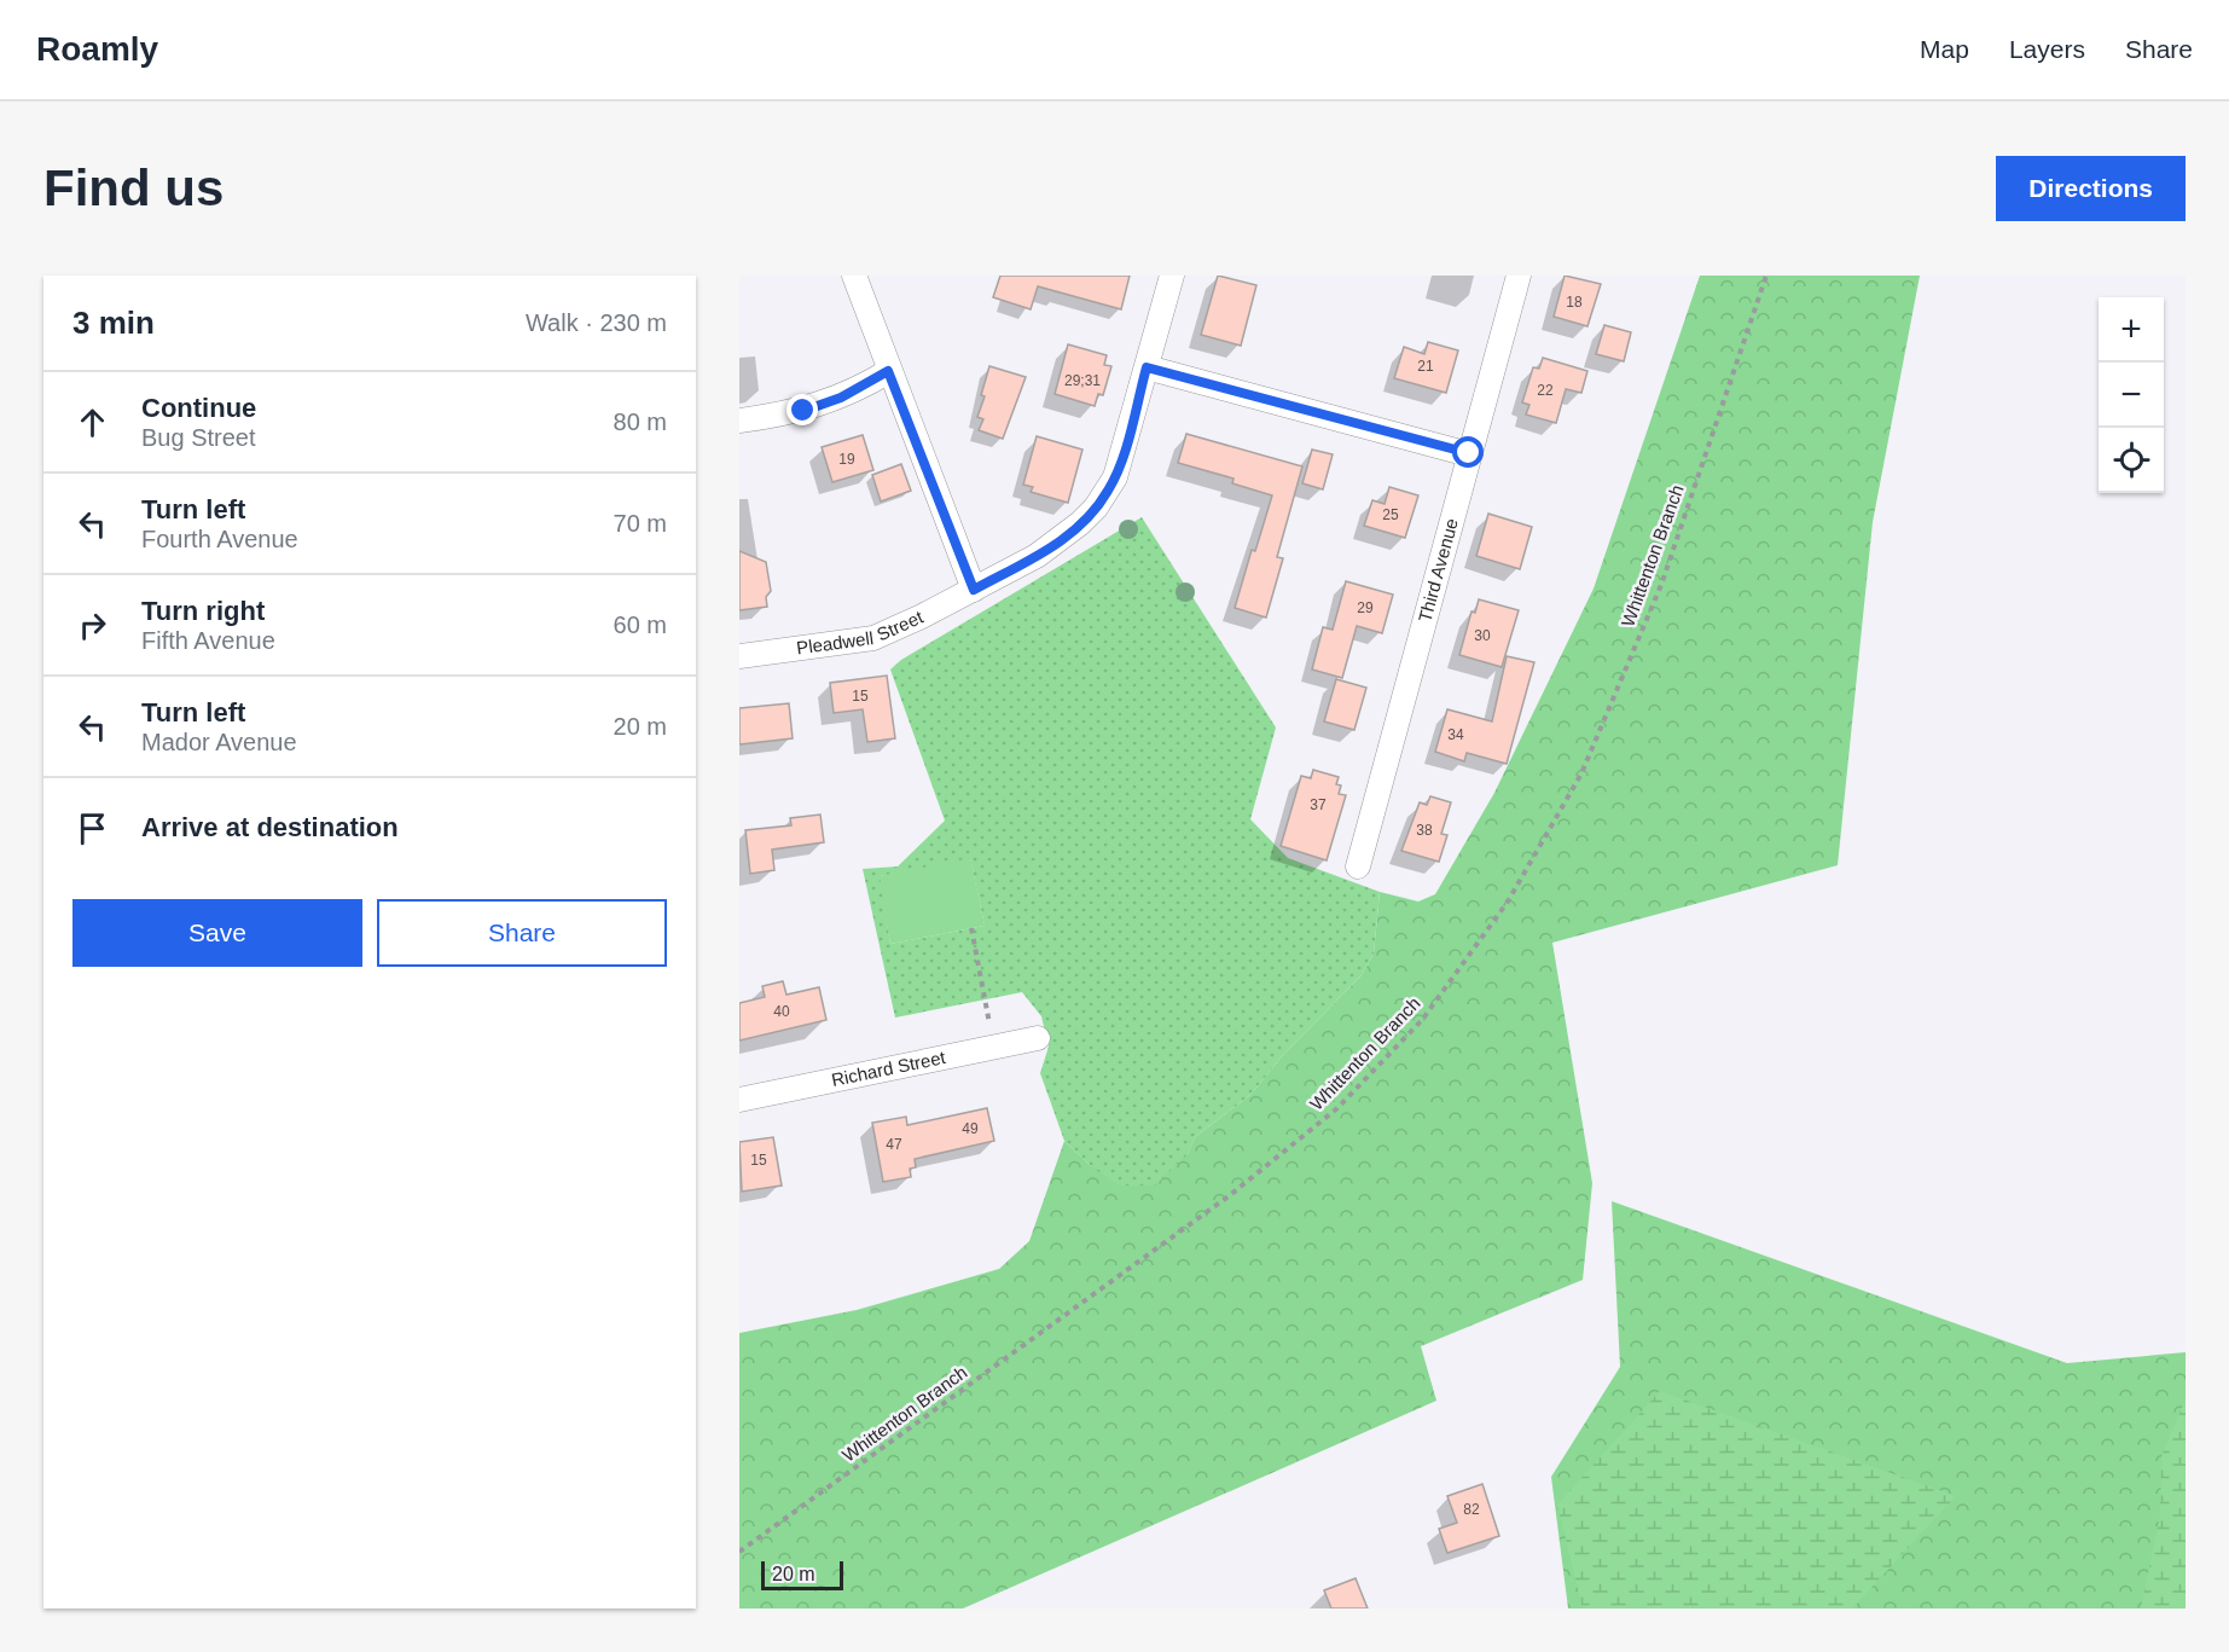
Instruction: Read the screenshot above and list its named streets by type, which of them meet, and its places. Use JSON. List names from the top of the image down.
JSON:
{
  "streets": {
    "street": ["Third Avenue", "Pleadwell Street", "Richard Street"],
    "path": ["Whittenton Branch"]
  },
  "house_numbers": [
    "18",
    "21",
    "29;31",
    "22",
    "19",
    "25",
    "29",
    "30",
    "15",
    "34",
    "37",
    "38",
    "40",
    "49",
    "47",
    "15",
    "82"
  ],
  "scale_bar": "20 m",
  "page": {
    "header": "Roamly",
    "nav": ["Map", "Layers", "Share"],
    "buttons": [
      "Directions",
      ["Save", "Share"]
    ],
    "title": "Find us",
    "heading": ["3 min", "Walk · 230 m"],
    "map_buttons": ["+", "−"],
    "list": [
      ["Continue", "Bug Street", "80 m"],
      ["Turn left", "Fourth Avenue", "70 m"],
      ["Turn right", "Fifth Avenue", "60 m"],
      ["Turn left", "Mador Avenue", "20 m"],
      "Arrive at destination"
    ],
    "scale": "20 m"
  }
}
